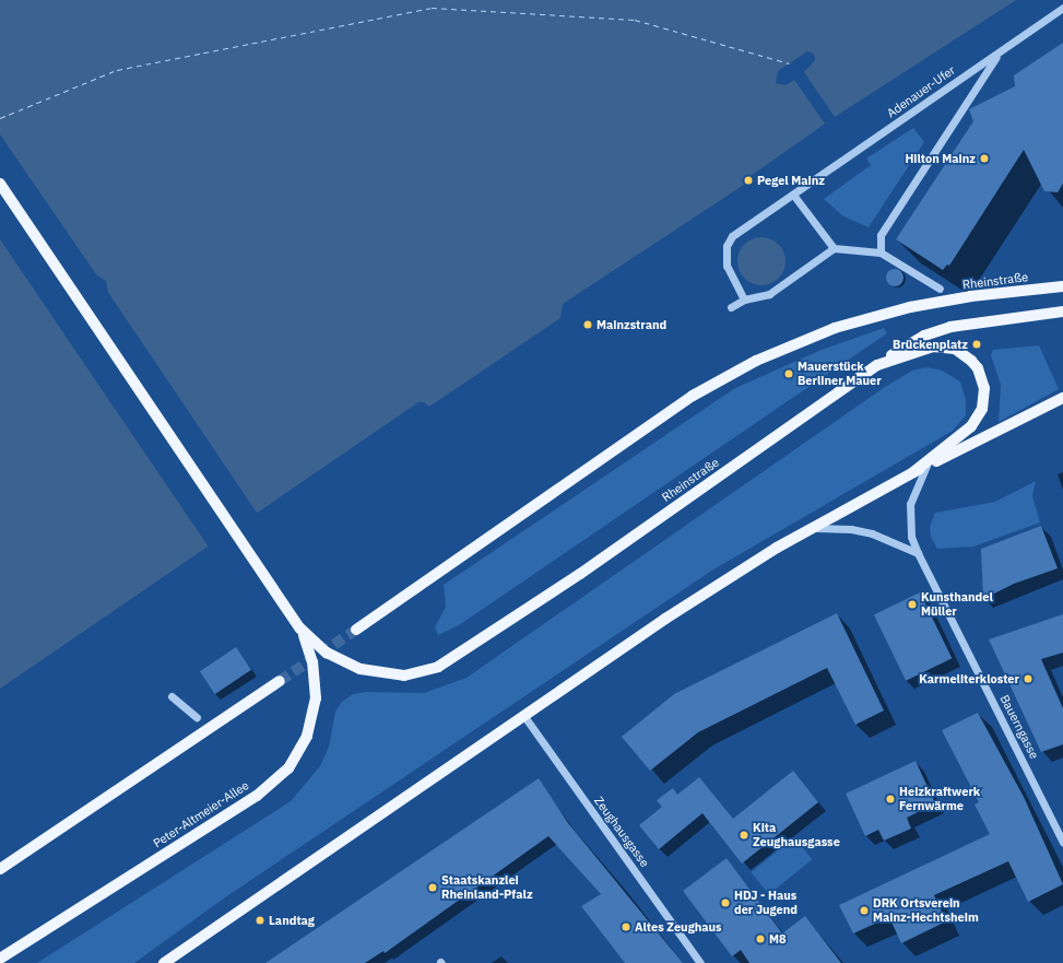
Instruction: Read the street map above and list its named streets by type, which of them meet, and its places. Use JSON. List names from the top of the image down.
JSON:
{
  "streets": {
    "main road": ["Rheinstraße", "Peter-Altmeier-Allee"],
    "street": ["Adenauer-Ufer", "Bauerngasse", "Zeughausgasse"]
  },
  "crossings": [
    ["Rheinstraße", "Bauerngasse"],
    ["Rheinstraße", "Peter-Altmeier-Allee"],
    ["Rheinstraße", "Zeughausgasse"]
  ],
  "places": [
    "Hilton Mainz",
    "Pegel Mainz",
    "Mainzstrand",
    "Brückenplatz",
    "Mauerstück Berliner Mauer",
    "Kunsthandel Müller",
    "Karmeliterkloster",
    "Heizkraftwerk Fernwärme",
    "Kita Zeughausgasse",
    "Staatskanzlei Rheinland-Pfalz",
    "HDJ - Haus der Jugend",
    "DRK Ortsverein Mainz-Hechtsheim",
    "Landtag",
    "Altes Zeughaus",
    "M8"
  ]
}
